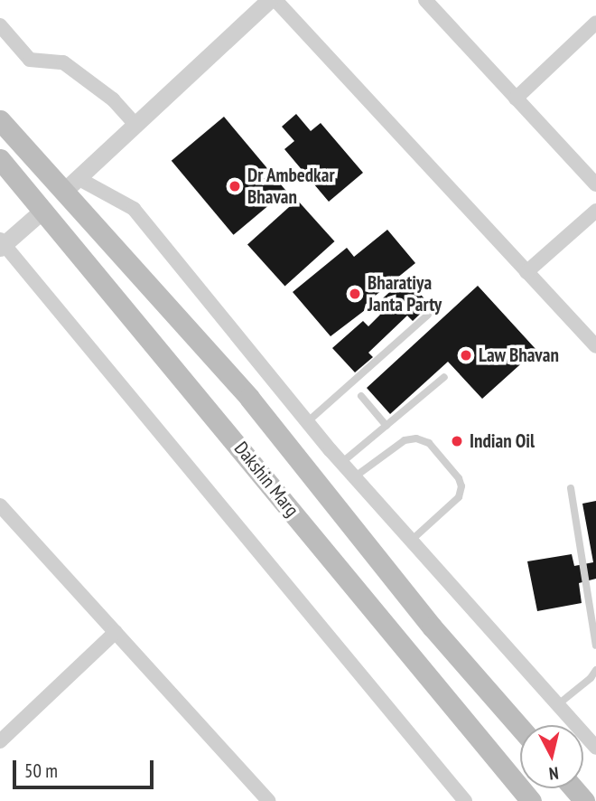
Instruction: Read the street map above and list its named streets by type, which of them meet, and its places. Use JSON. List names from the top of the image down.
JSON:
{
  "streets": {
    "main road": ["Dakshin Marg"]
  },
  "places": [
    "Dr Ambedkar Bhavan",
    "Bharatiya Janta Party",
    "Law Bhavan",
    "Indian Oil"
  ],
  "scale_bar": "50 m",
  "north": "bottom"
}
